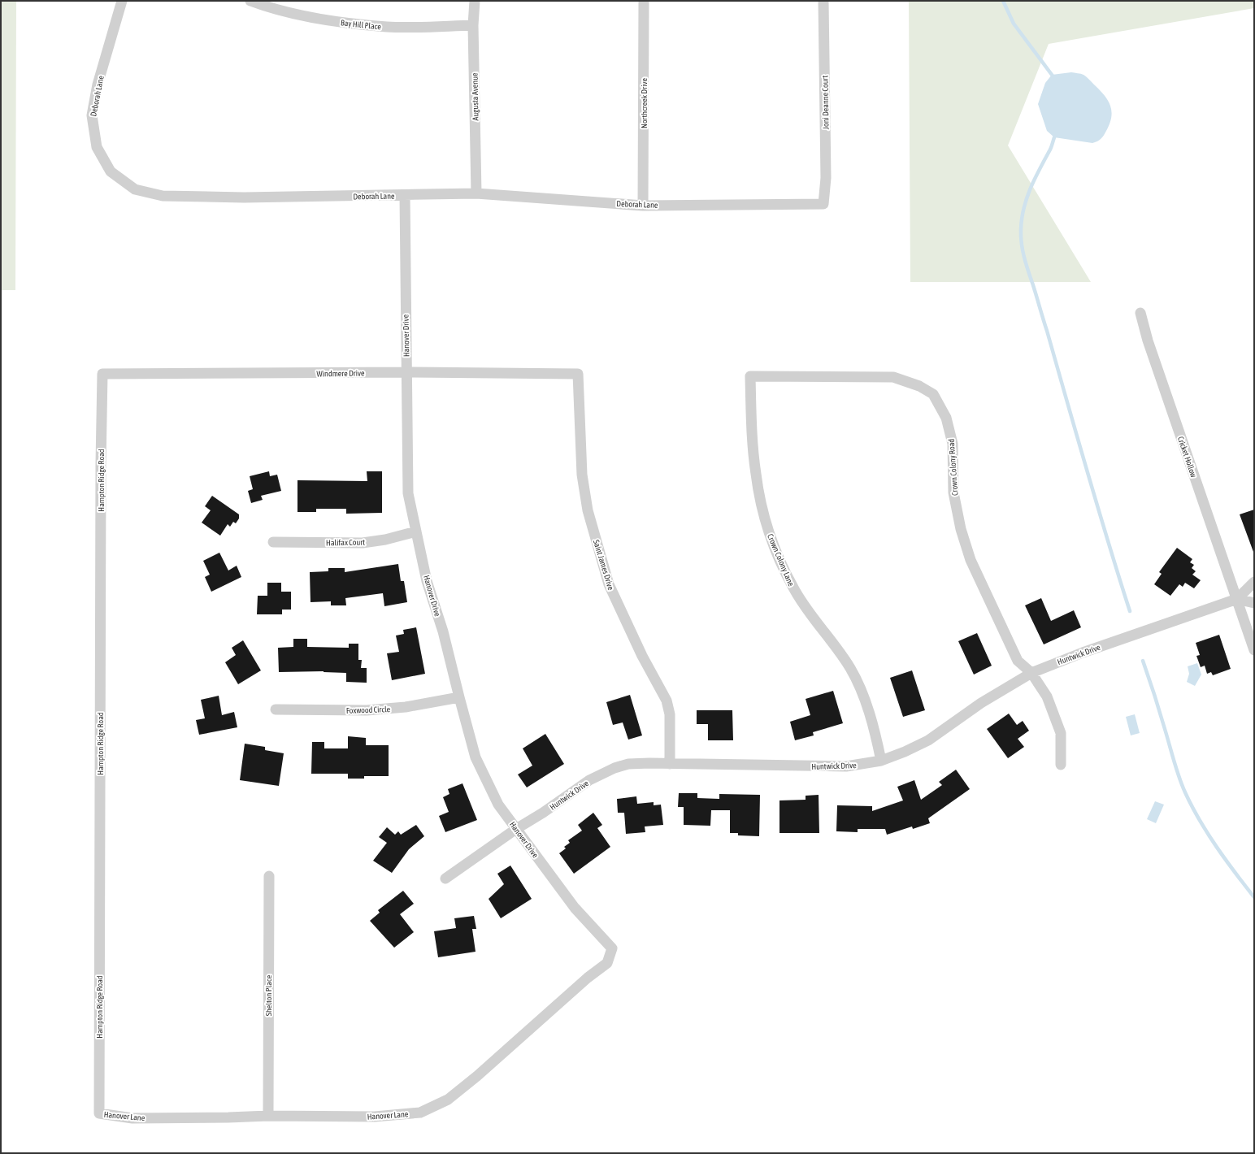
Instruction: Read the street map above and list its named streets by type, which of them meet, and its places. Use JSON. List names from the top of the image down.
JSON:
{
  "streets": {
    "street": [
      "Bay Hill Place",
      "Deborah Lane",
      "Augusta Avenue",
      "Joni Deanne Court",
      "Northcreek Drive",
      "Hanover Drive",
      "Windmere Drive",
      "Cricket Hollow",
      "Crown Colony Road",
      "Hampton Ridge Road",
      "Halifax Court",
      "Crown Colony Lane",
      "Saint James Drive",
      "Huntwick Drive",
      "Foxwood Circle",
      "Shelton Place",
      "Hanover Lane"
    ]
  },
  "crossings": [
    ["Bay Hill Place", "Augusta Avenue"],
    ["Deborah Lane", "Augusta Avenue"],
    ["Deborah Lane", "Joni Deanne Court"],
    ["Deborah Lane", "Northcreek Drive"],
    ["Deborah Lane", "Hanover Drive"],
    ["Hanover Drive", "Windmere Drive"],
    ["Hanover Drive", "Halifax Court"],
    ["Hanover Drive", "Huntwick Drive"],
    ["Hanover Drive", "Foxwood Circle"],
    ["Hanover Drive", "Hanover Lane"],
    ["Windmere Drive", "Hampton Ridge Road"],
    ["Windmere Drive", "Saint James Drive"],
    ["Cricket Hollow", "Huntwick Drive"],
    ["Crown Colony Road", "Crown Colony Lane"],
    ["Crown Colony Road", "Huntwick Drive"],
    ["Hampton Ridge Road", "Hanover Lane"],
    ["Crown Colony Lane", "Huntwick Drive"],
    ["Saint James Drive", "Huntwick Drive"],
    ["Shelton Place", "Hanover Lane"]
  ]
}
